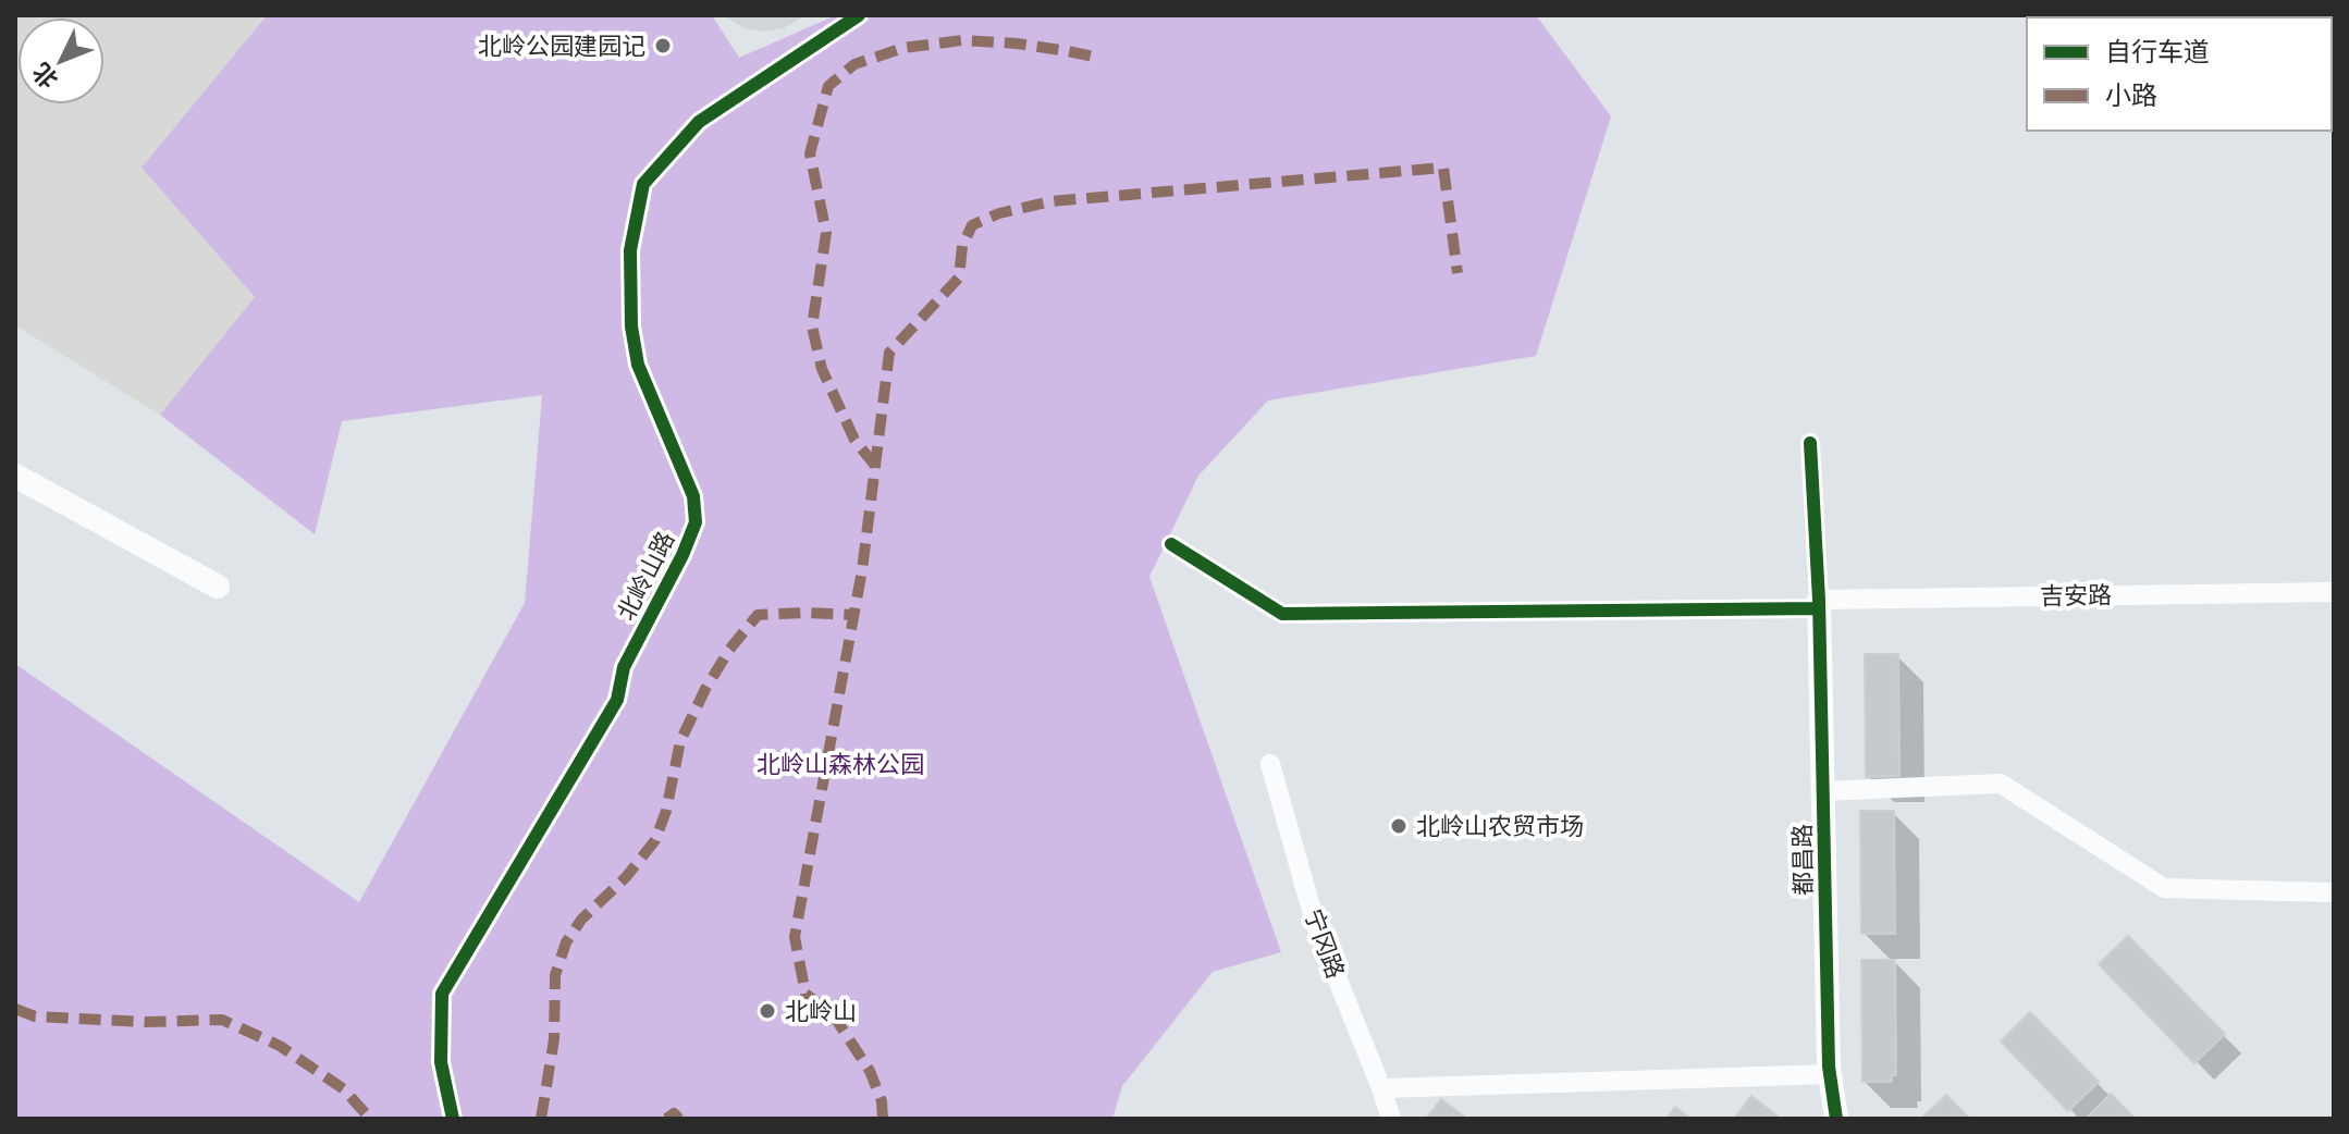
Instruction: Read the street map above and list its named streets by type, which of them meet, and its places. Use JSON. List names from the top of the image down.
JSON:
{
  "streets": {
    "street": [
      "北岭山路",
      "吉安路",
      "都昌路",
      "宁冈路"
    ]
  },
  "crossings": [
    ["吉安路", "都昌路"]
  ],
  "parks": ["北岭山森林公园"],
  "places": ["北岭公园建园记", "北岭山农贸市场", "北岭山"],
  "legend": ["自行车道", "小路"],
  "north": "bottom left"
}
